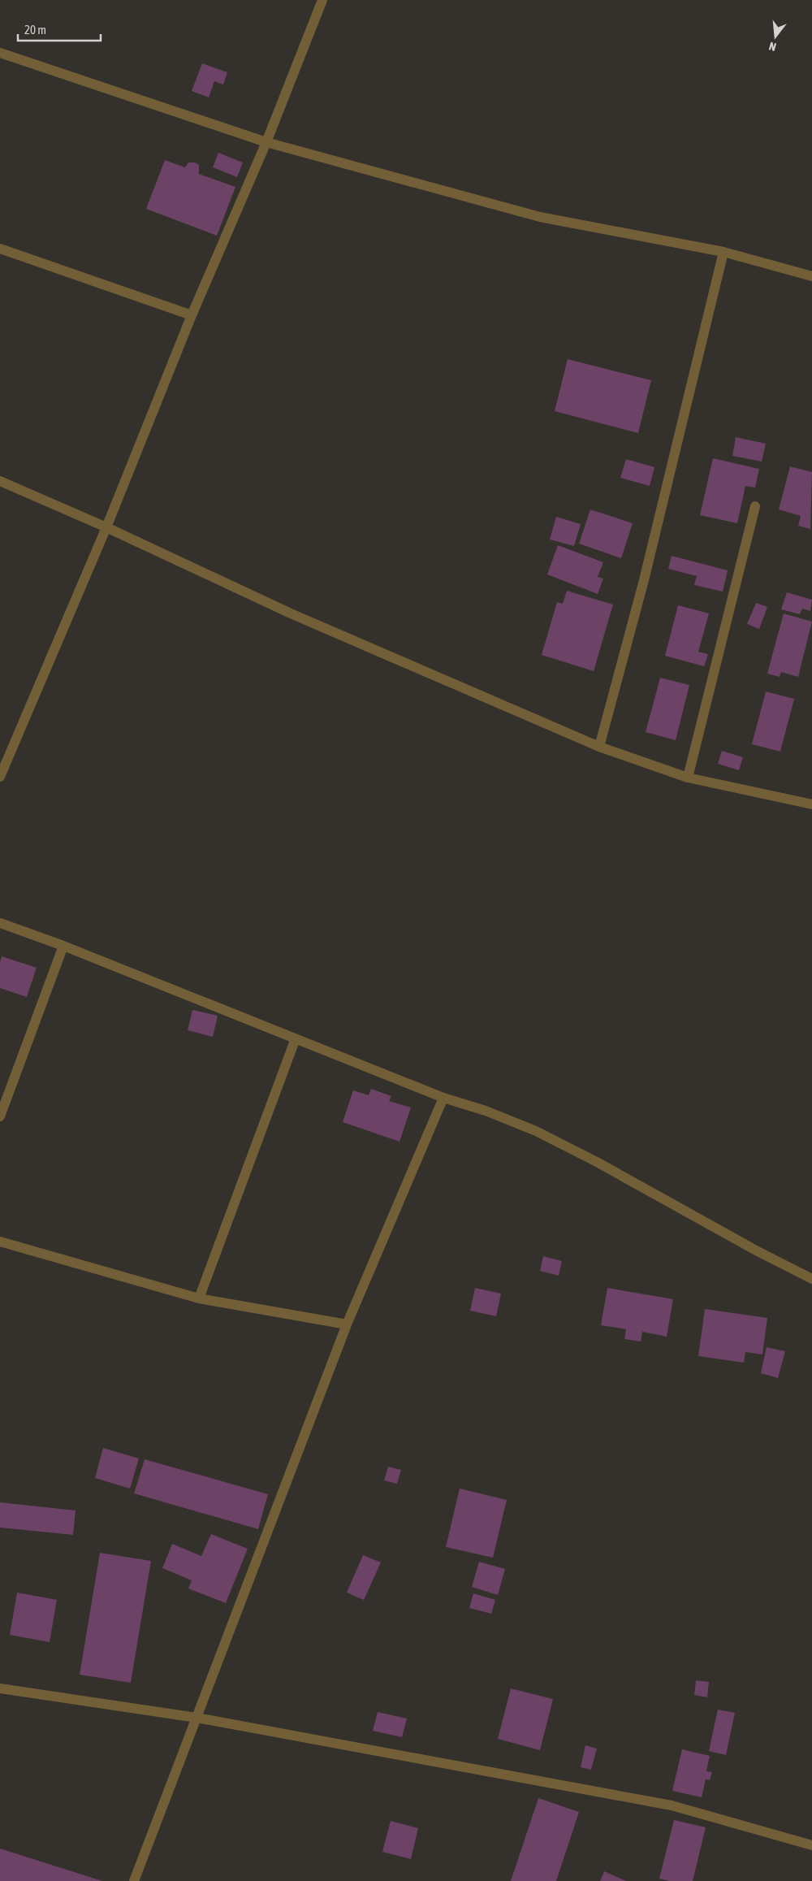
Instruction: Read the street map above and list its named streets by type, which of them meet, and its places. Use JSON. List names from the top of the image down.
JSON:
{
  "scale_bar": "20 m",
  "north": "bottom"
}
